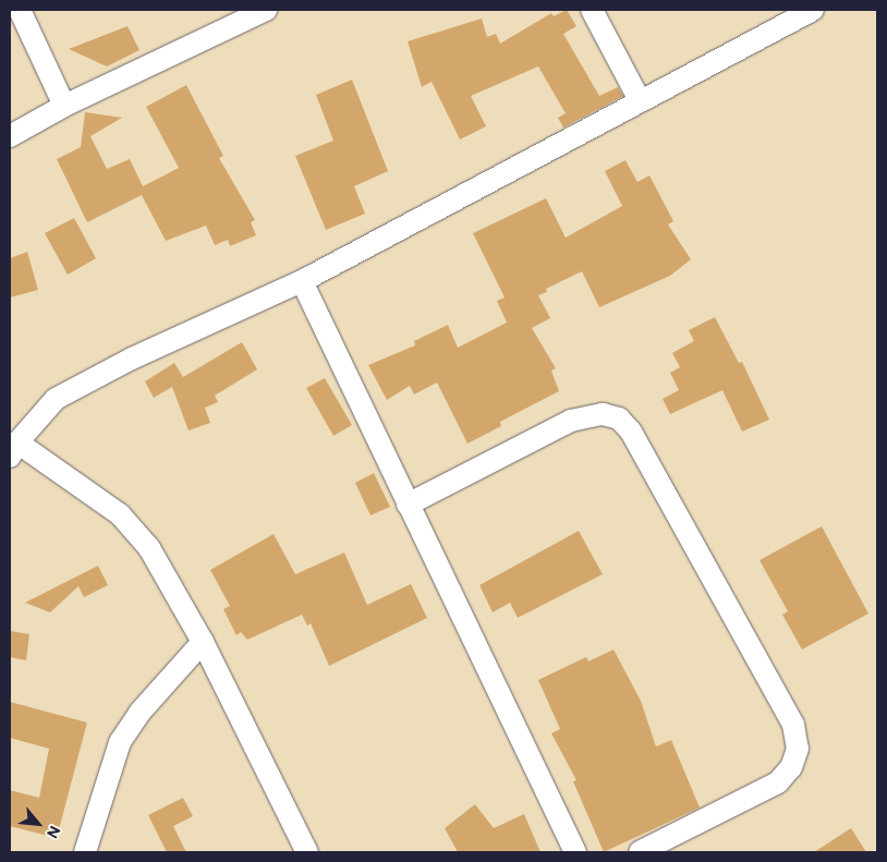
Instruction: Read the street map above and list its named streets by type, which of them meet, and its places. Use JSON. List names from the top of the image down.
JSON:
{
  "north": "bottom right"
}
